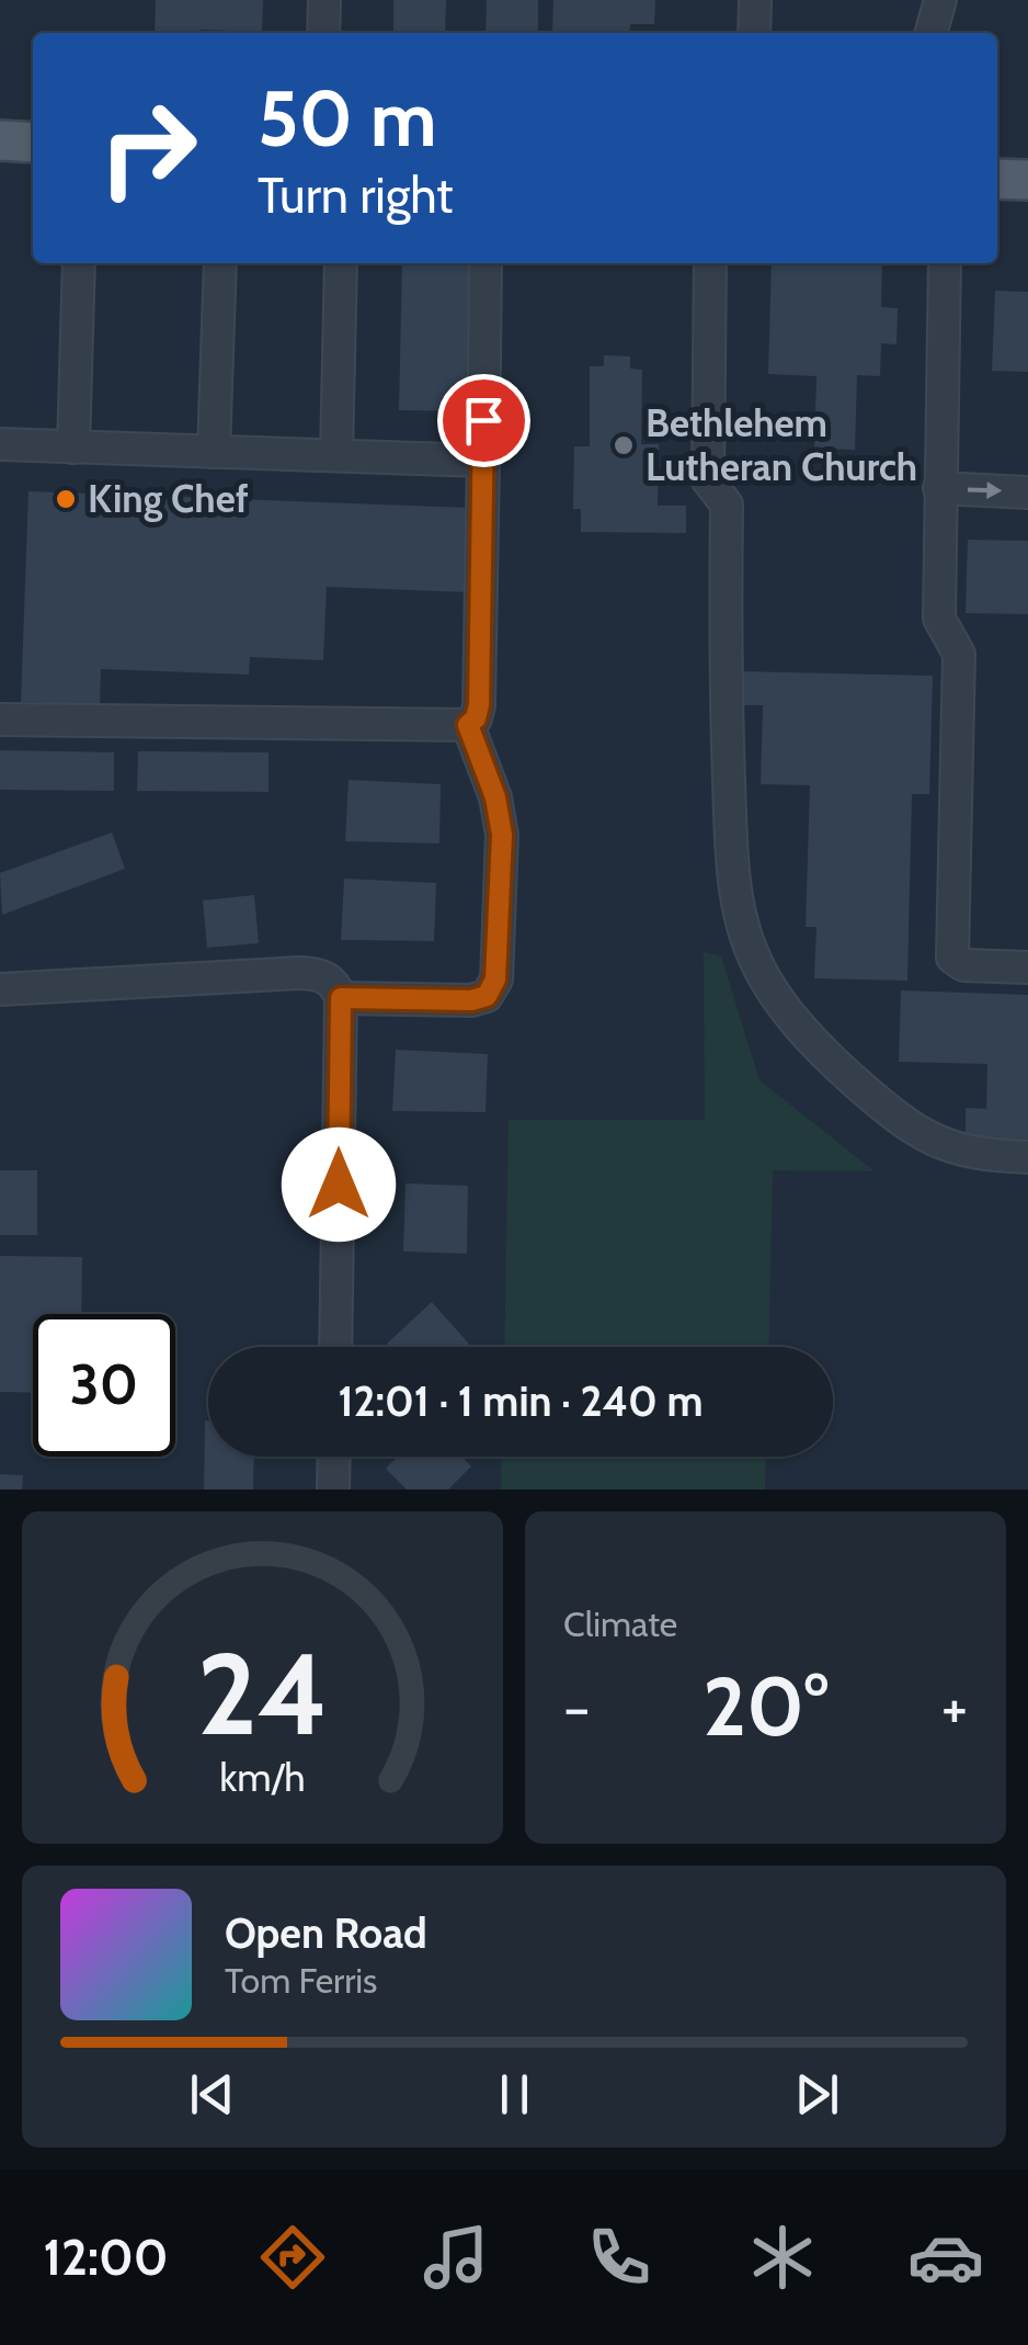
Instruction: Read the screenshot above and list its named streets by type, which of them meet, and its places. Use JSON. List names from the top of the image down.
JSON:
{
  "places": ["Bethlehem Lutheran Church", "King Chef"],
  "page": {
    "turn": ["50 m", "Turn right"],
    "limit": "30",
    "trip": "12:01 · 1 min · 240 m",
    "tile": "Climate",
    "heat": ["−", "20°", "+"],
    "song": ["Open Road", "Tom Ferris"],
    "tabs": "12:00",
    "gauge": ["24", "km/h"]
  }
}
